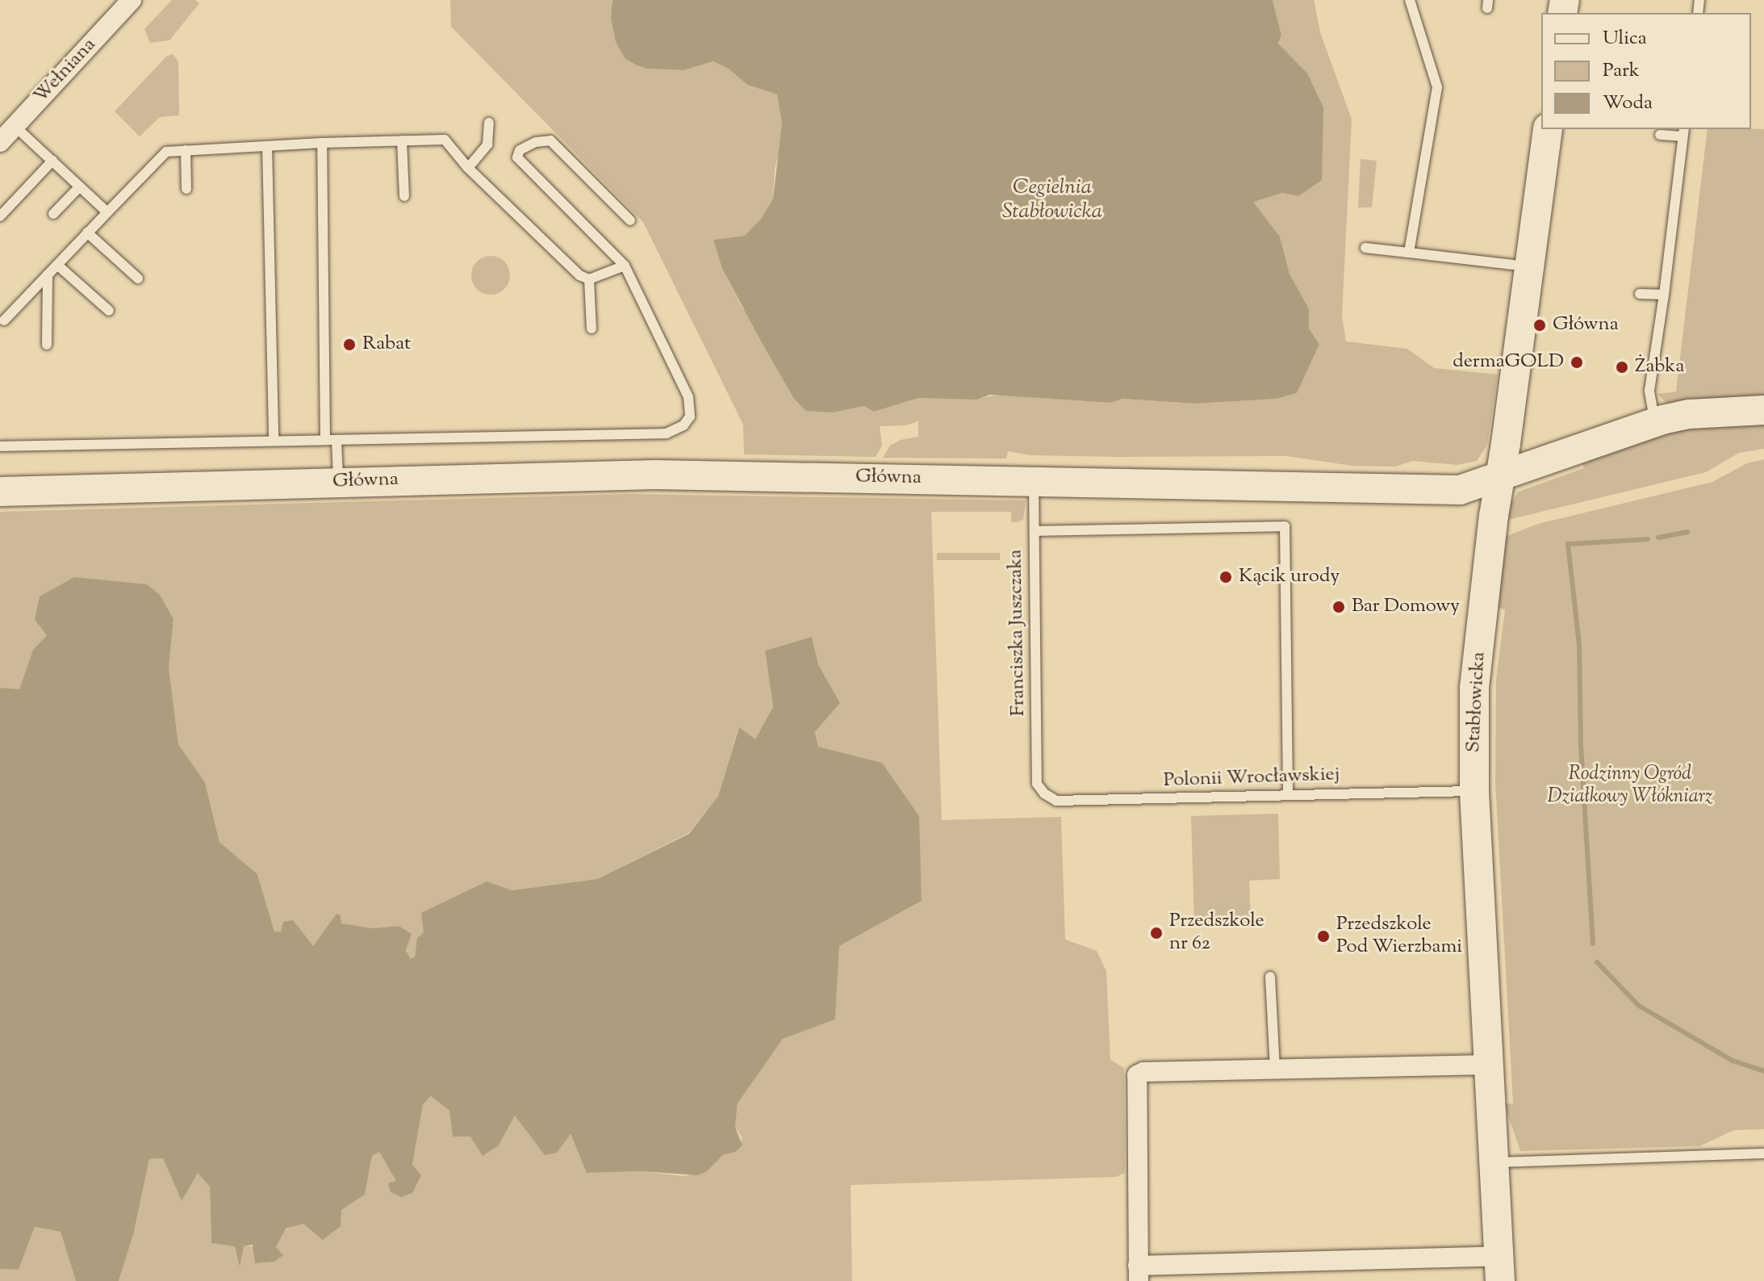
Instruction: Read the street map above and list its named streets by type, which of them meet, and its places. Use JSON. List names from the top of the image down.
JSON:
{
  "streets": {
    "street": ["Wełniana", "Główna", "Stabłowicka"],
    "lane": ["Franciszka Juszczaka", "Polonii Wrocławskiej"]
  },
  "crossings": [
    ["Główna", "Franciszka Juszczaka"],
    ["Główna", "Stabłowicka"],
    ["Franciszka Juszczaka", "Polonii Wrocławskiej"],
    ["Stabłowicka", "Polonii Wrocławskiej"]
  ],
  "water": ["Cegielnia Stabłowicka"],
  "parks": ["Rodzinny Ogród Działkowy Włókniarz"],
  "places": [
    "Główna",
    "Rabat",
    "dermaGOLD",
    "Żabka",
    "Kącik urody",
    "Bar Domowy",
    "Przedszkole nr 62",
    "Przedszkole Pod Wierzbami"
  ],
  "legend": ["Ulica", "Park", "Woda"]
}
